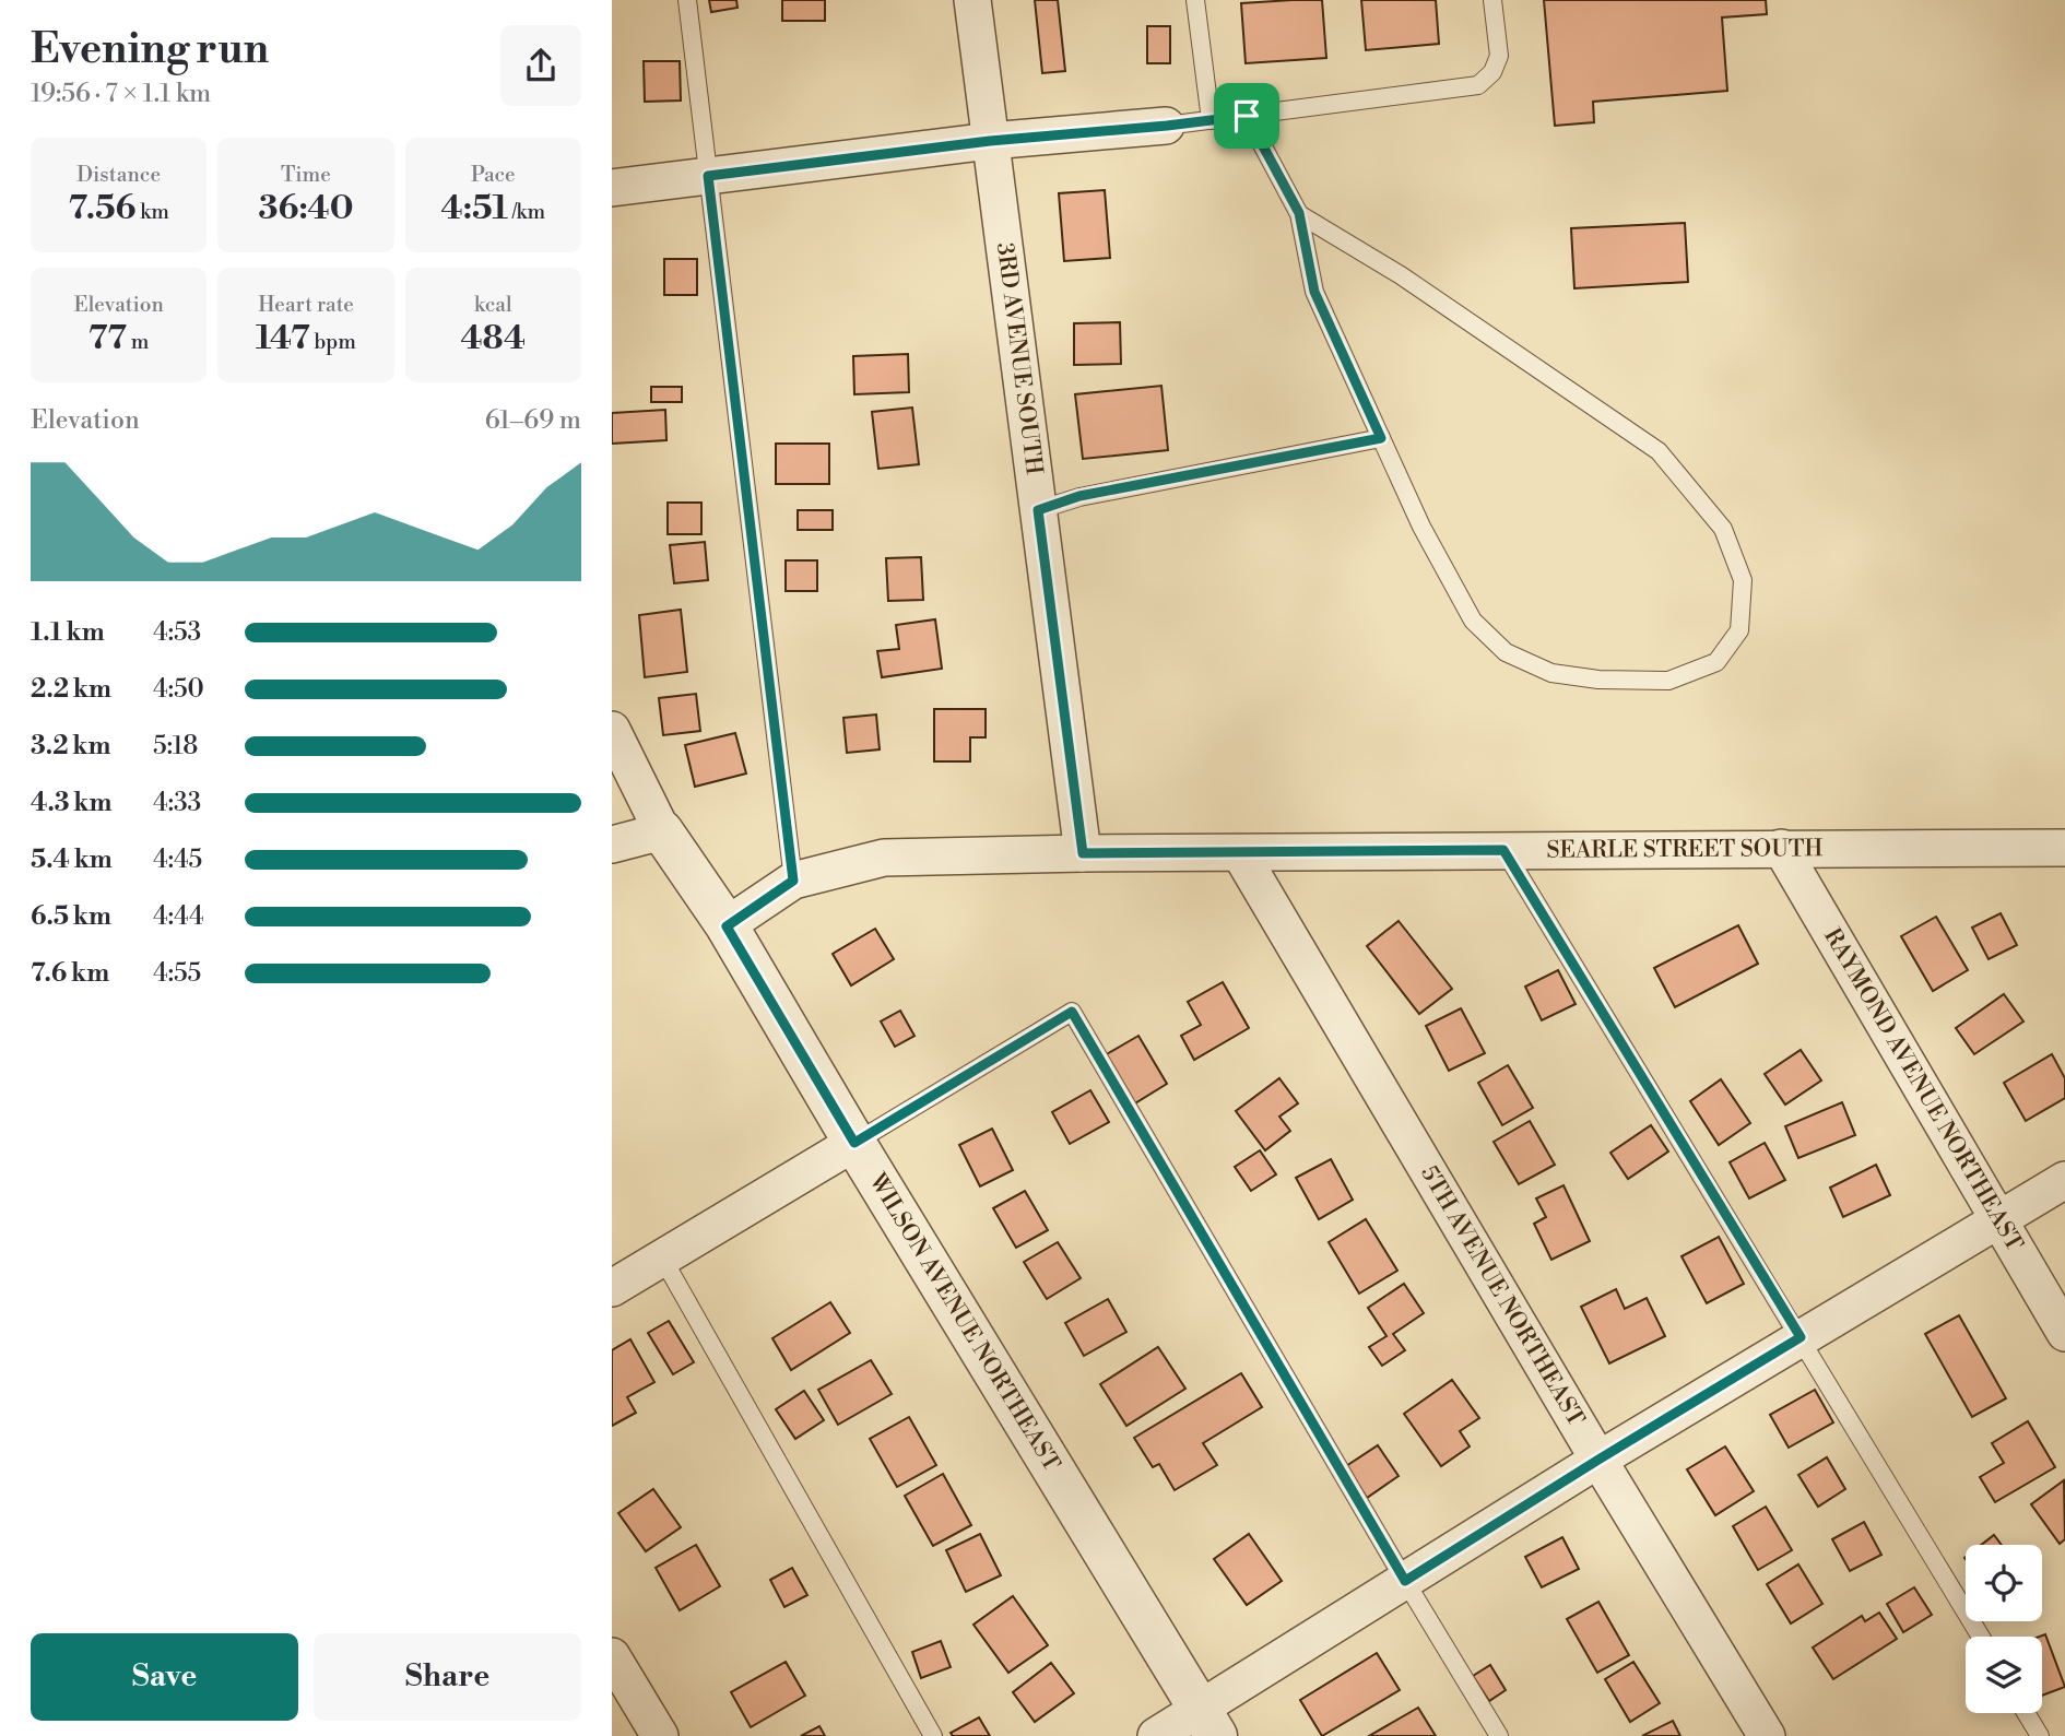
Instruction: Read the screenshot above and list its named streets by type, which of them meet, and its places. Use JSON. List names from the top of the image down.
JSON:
{
  "streets": {
    "street": [
      "3RD AVENUE SOUTH",
      "SEARLE STREET SOUTH",
      "RAYMOND AVENUE NORTHEAST",
      "5TH AVENUE NORTHEAST",
      "WILSON AVENUE NORTHEAST"
    ]
  },
  "crossings": [
    ["3RD AVENUE SOUTH", "SEARLE STREET SOUTH"],
    ["SEARLE STREET SOUTH", "RAYMOND AVENUE NORTHEAST"],
    ["SEARLE STREET SOUTH", "5TH AVENUE NORTHEAST"],
    ["SEARLE STREET SOUTH", "WILSON AVENUE NORTHEAST"]
  ],
  "page": {
    "heading": ["Evening run", "19:56 · 7 × 1.1 km"],
    "stats": [
      ["Distance", "7.56 km"],
      ["Time", "36:40"],
      ["Pace", "4:51 /km"],
      ["Elevation", "77 m"],
      ["Heart rate", "147 bpm"],
      ["kcal", "484"]
    ],
    "chart": ["Elevation", "61–69 m"],
    "list": [
      {
        "name": "1.1 km",
        "note": "4:53"
      },
      {
        "name": "2.2 km",
        "note": "4:50"
      },
      {
        "name": "3.2 km",
        "note": "5:18"
      },
      {
        "name": "4.3 km",
        "note": "4:33"
      },
      {
        "name": "5.4 km",
        "note": "4:45"
      },
      {
        "name": "6.5 km",
        "note": "4:44"
      },
      {
        "name": "7.6 km",
        "note": "4:55"
      }
    ],
    "buttons": ["Save", "Share"]
  }
}
